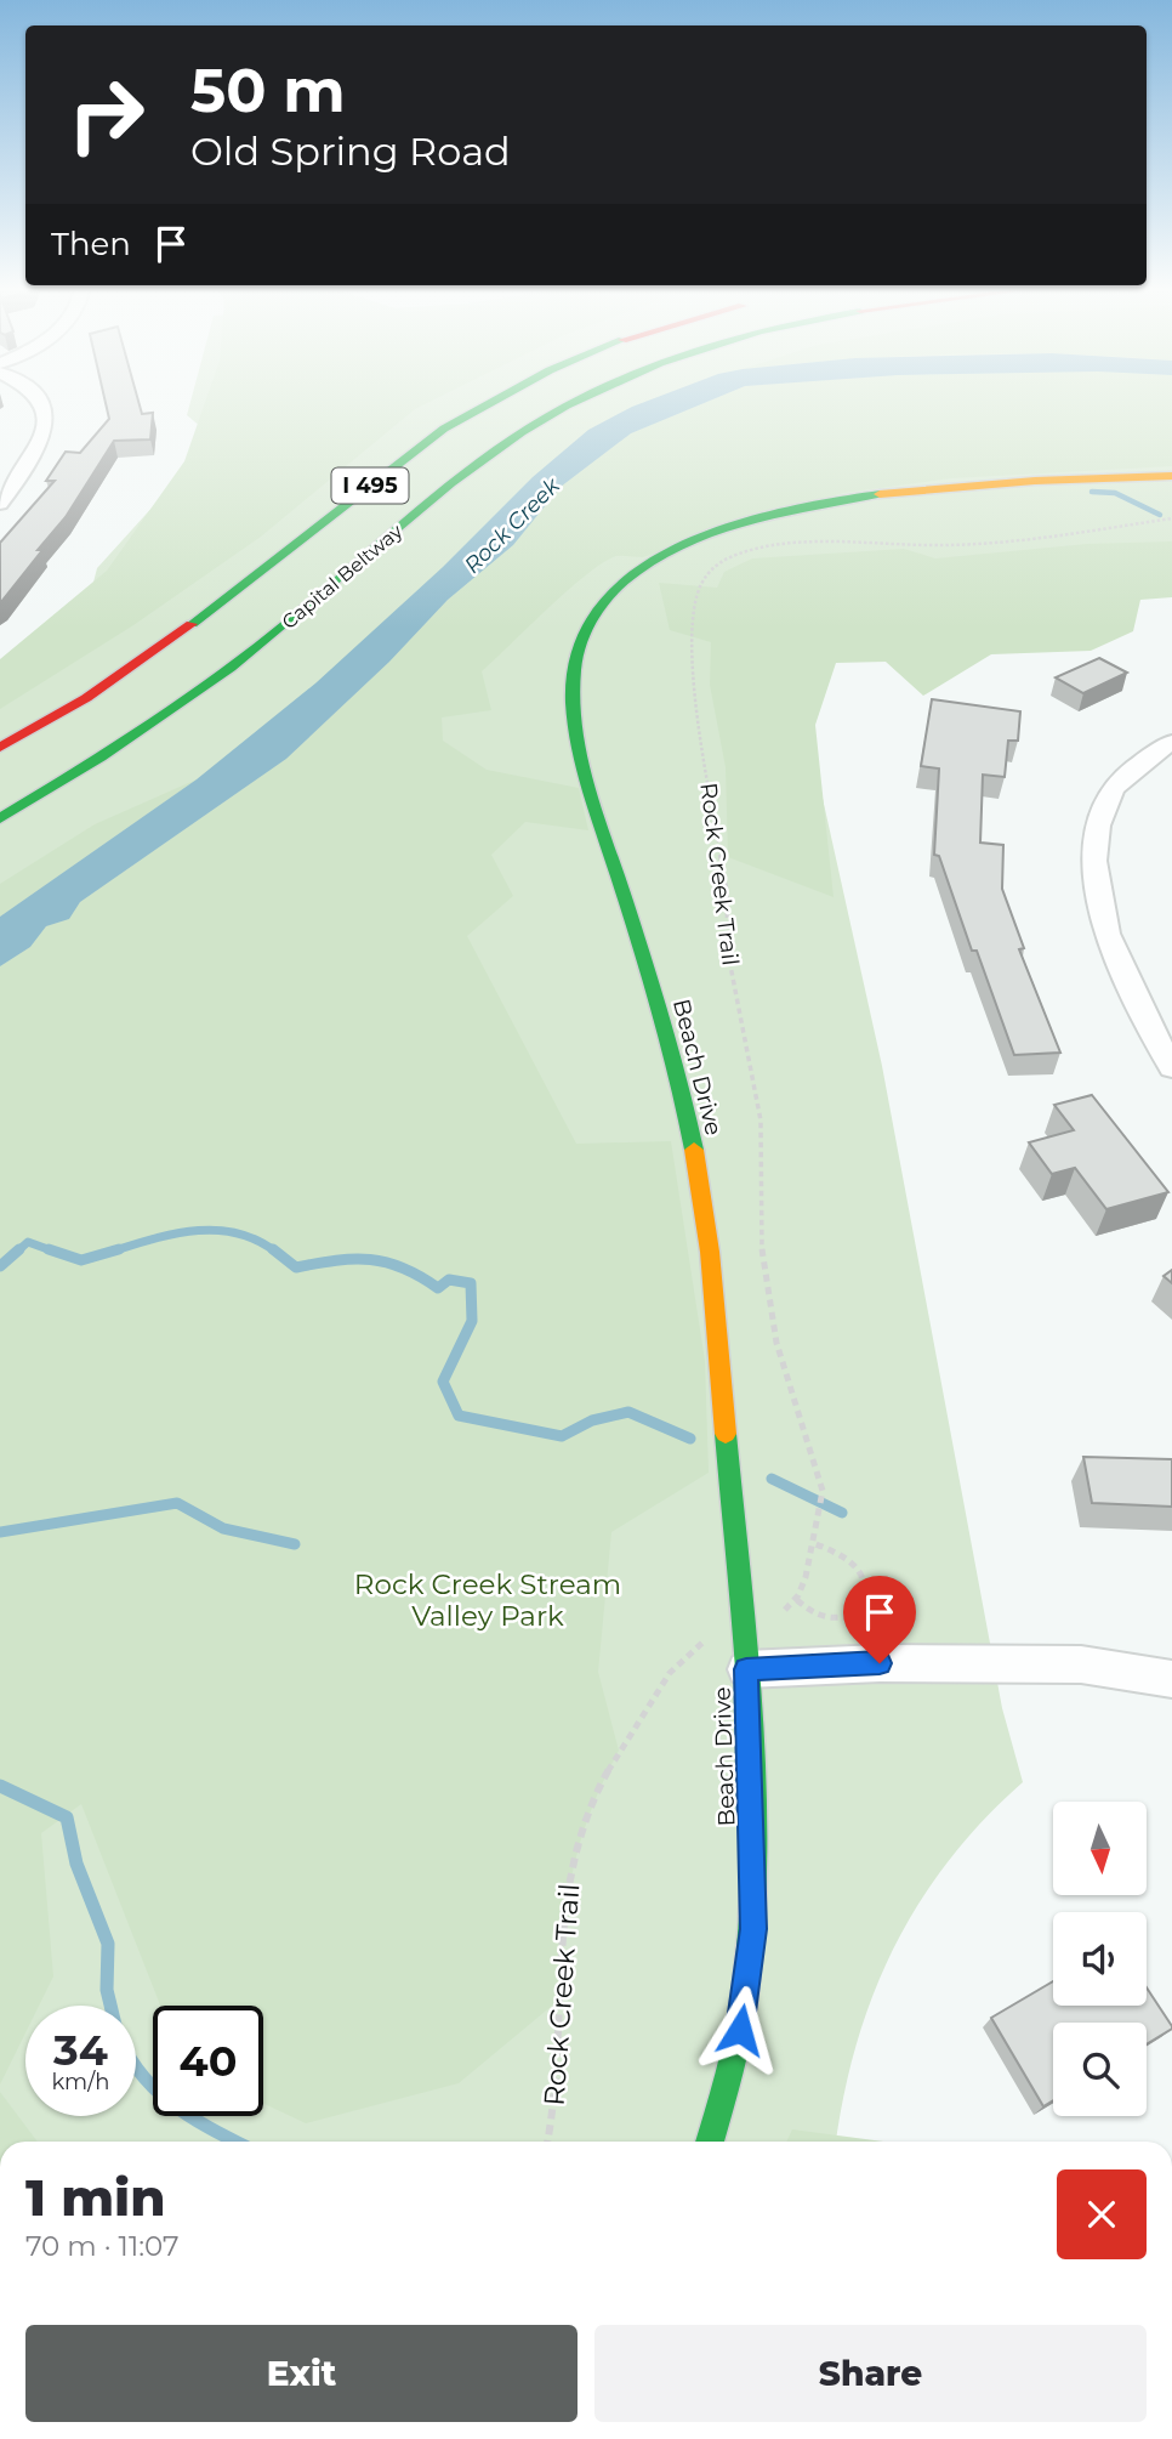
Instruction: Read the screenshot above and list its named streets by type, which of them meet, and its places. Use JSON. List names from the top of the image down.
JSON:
{
  "streets": {
    "main road": ["I 495", "Capital Beltway", "Beach Drive"],
    "path": ["Rock Creek Trail"]
  },
  "water": ["Rock Creek"],
  "parks": ["Rock Creek Stream Valley Park"],
  "north": "bottom",
  "page": {
    "turn": ["50 m", "Old Spring Road"],
    "then": "Then",
    "speed": "34 km/h",
    "limit": "40",
    "heading": ["1 min", "70 m · 11:07"],
    "buttons": ["Exit", "Share"]
  }
}
